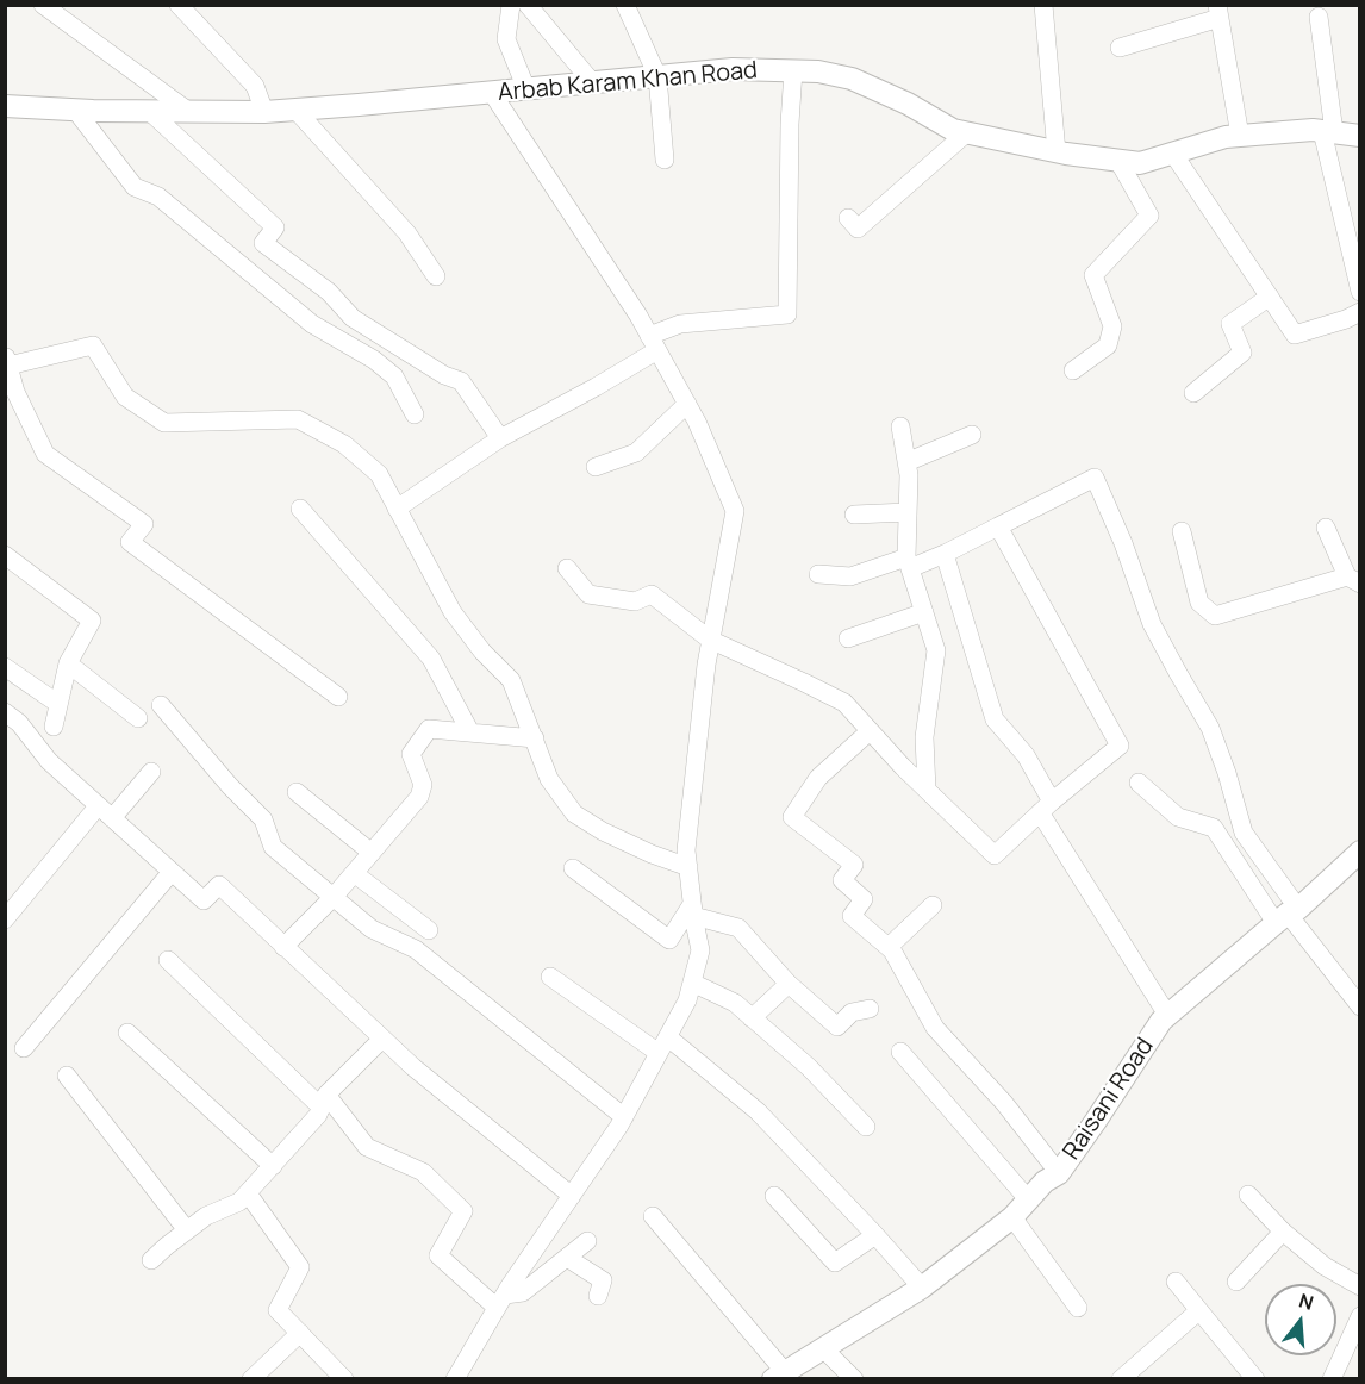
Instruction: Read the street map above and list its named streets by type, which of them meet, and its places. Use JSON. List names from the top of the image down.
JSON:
{
  "streets": {
    "main road": ["Arbab Karam Khan Road", "Raisani Road"]
  },
  "north": "top"
}
